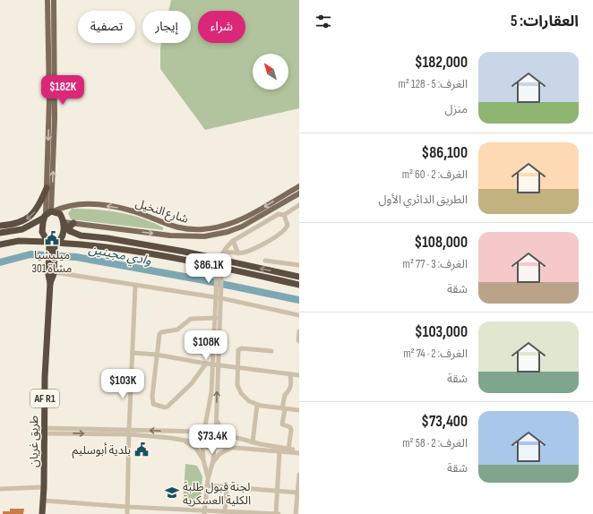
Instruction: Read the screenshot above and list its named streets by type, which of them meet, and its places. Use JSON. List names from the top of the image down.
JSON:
{
  "streets": {
    "highway": ["AF R1", "طريق غريان"],
    "main road": ["شارع النخيل"]
  },
  "water": ["وادي مجينين"],
  "places": {
    "public building": ["ميليشيا 301 مشاة", "بلدية أبوسليم"],
    "school or university": ["لجنة قبول طلبة الكلية العسكرية"]
  },
  "north": "top left",
  "page": {
    "heading": "العقارات: 5",
    "chip": ["شراء", "إيجار", "تصفية"],
    "list": [
      {
        "name": "$182,000",
        "note": "الغرف: 5 · 128 m² · منزل"
      },
      {
        "name": "$86,100",
        "note": "الغرف: 2 · 60 m² · الطريق الدائري الأول"
      },
      {
        "name": "$108,000",
        "note": "الغرف: 3 · 77 m² · شقة"
      },
      {
        "name": "$103,000",
        "note": "الغرف: 2 · 74 m² · شقة"
      },
      {
        "name": "$73,400",
        "note": "الغرف: 2 · 58 m² · شقة"
      }
    ],
    "price": [
      "$182K",
      "$86.1K",
      "$108K",
      "$103K",
      "$73.4K"
    ]
  }
}
